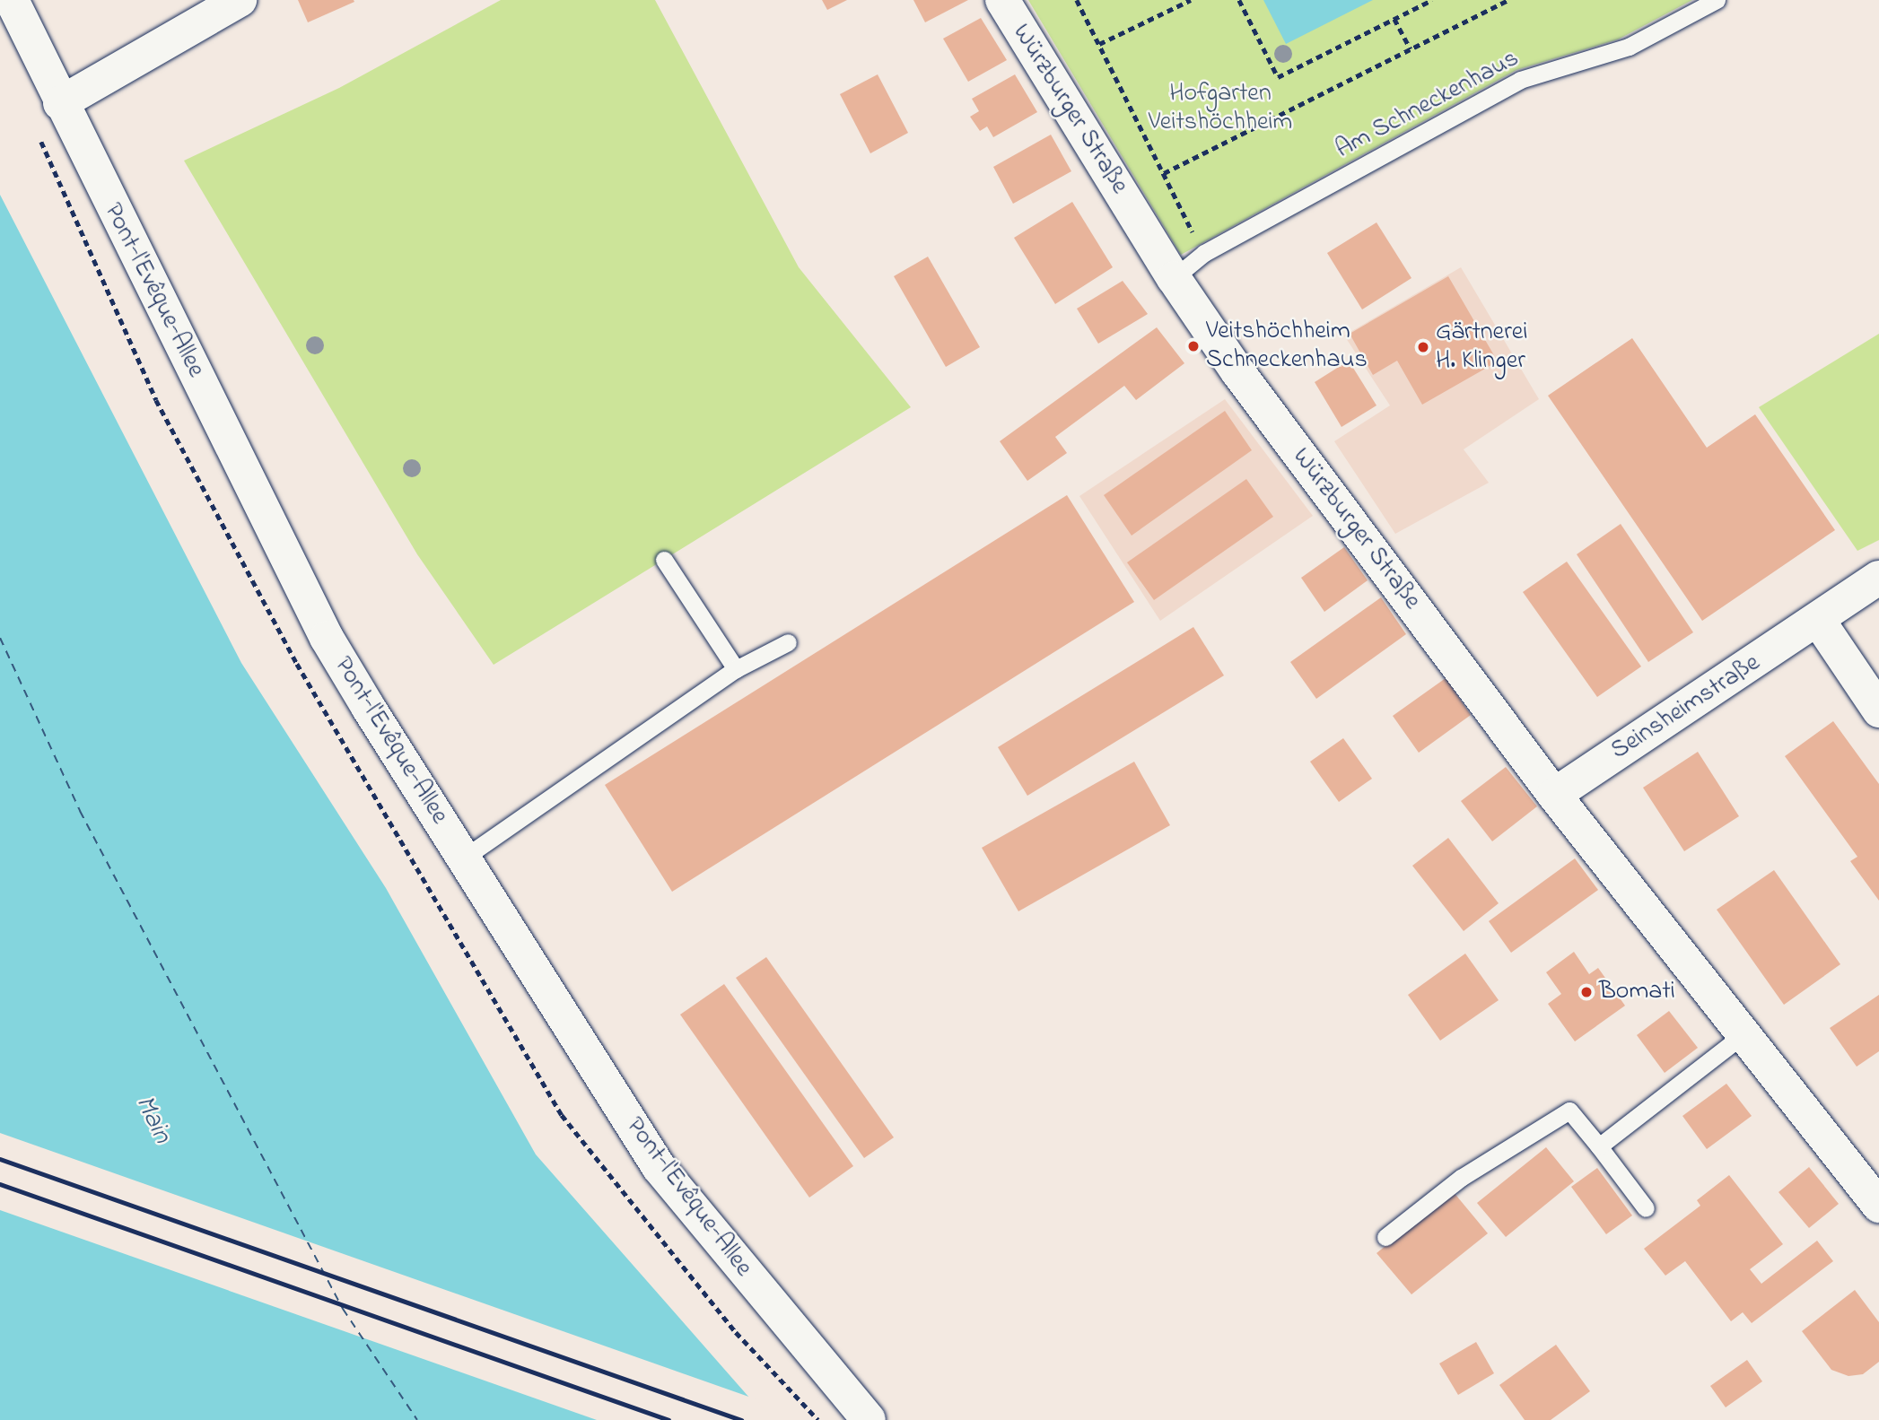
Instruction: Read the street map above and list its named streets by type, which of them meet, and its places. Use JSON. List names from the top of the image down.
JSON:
{
  "streets": {
    "street": ["Würzburger Straße", "Pont-l'Evêque-Allee", "Seinsheimstraße"],
    "lane": ["Am Schneckenhaus"]
  },
  "crossings": [
    ["Am Schneckenhaus", "Würzburger Straße"],
    ["Würzburger Straße", "Seinsheimstraße"]
  ],
  "water": ["Main"],
  "parks": ["Hofgarten Veitshöchheim"],
  "places": ["Veitshöchheim Schneckenhaus", "Gärtnerei H. Klinger", "Bomati"]
}
